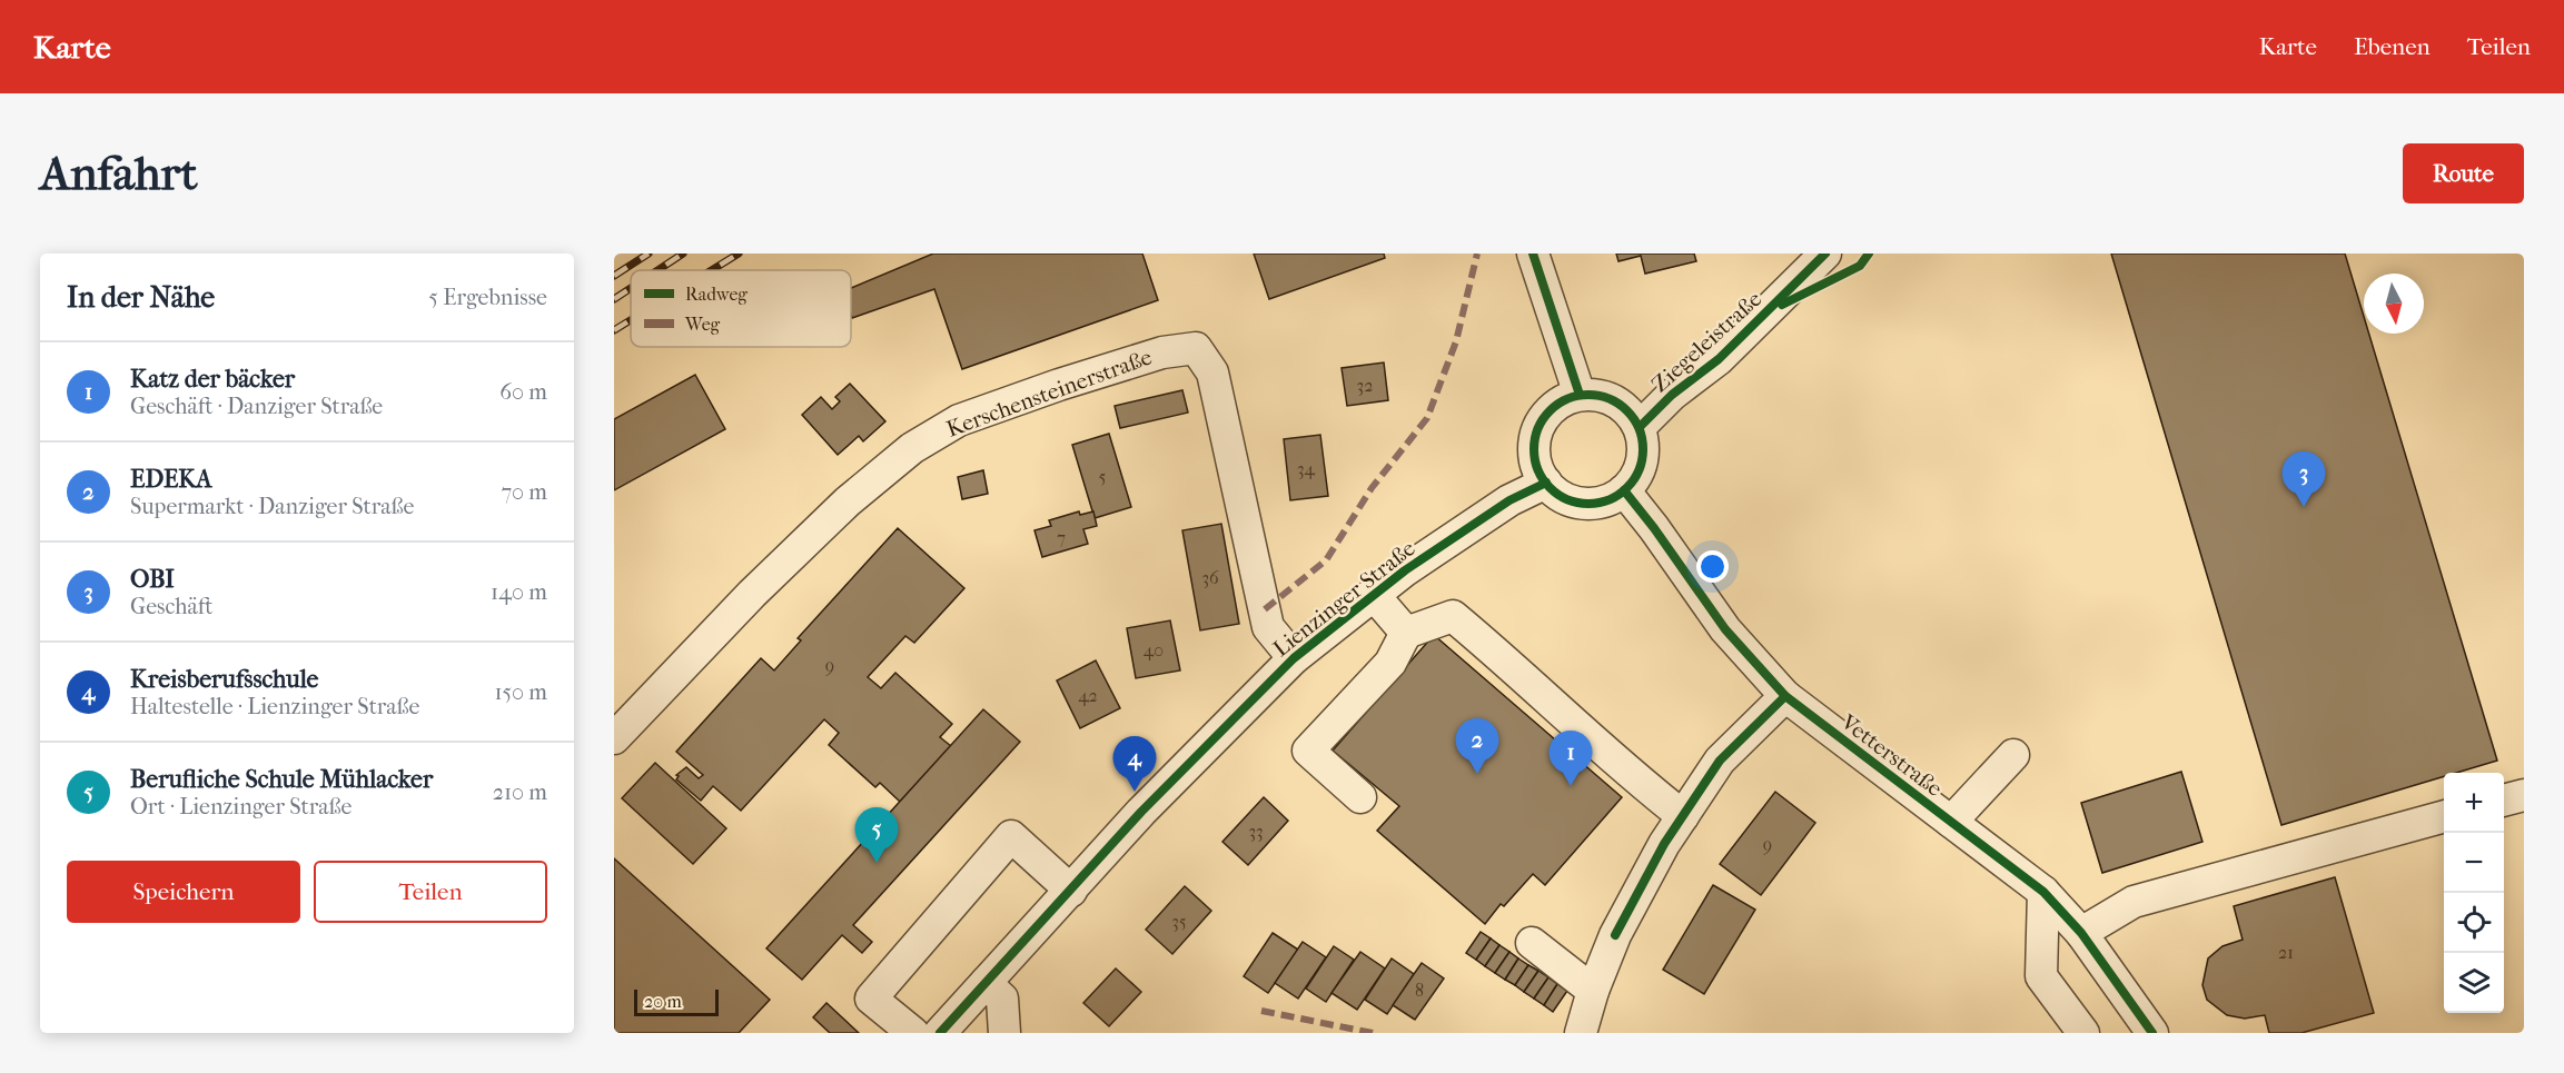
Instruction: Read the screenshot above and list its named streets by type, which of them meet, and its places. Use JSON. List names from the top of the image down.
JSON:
{
  "streets": {
    "street": [
      "Ziegeleistraße",
      "Kerschensteinerstraße",
      "Lienzinger Straße",
      "Vetterstraße"
    ]
  },
  "crossings": [
    ["Ziegeleistraße", "Lienzinger Straße"],
    ["Ziegeleistraße", "Vetterstraße"],
    ["Kerschensteinerstraße", "Lienzinger Straße"],
    ["Lienzinger Straße", "Vetterstraße"]
  ],
  "house_numbers": [
    "32",
    "34",
    "5",
    "7",
    "36",
    "40",
    "9",
    "42",
    "33",
    "9",
    "35",
    "21",
    "8"
  ],
  "legend": ["Radweg", "Weg"],
  "scale_bar": "20 m",
  "north": "bottom",
  "page": {
    "header": "Karte",
    "nav": ["Karte", "Ebenen", "Teilen"],
    "buttons": [
      "Route",
      ["Speichern", "Teilen"]
    ],
    "title": "Anfahrt",
    "heading": ["In der Nähe", "5 Ergebnisse"],
    "list": [
      {
        "mark": "1",
        "name": "Katz der bäcker",
        "note": "Geschäft · Danziger Straße",
        "value": "60 m"
      },
      {
        "mark": "2",
        "name": "EDEKA",
        "note": "Supermarkt · Danziger Straße",
        "value": "70 m"
      },
      {
        "mark": "3",
        "name": "OBI",
        "note": "Geschäft",
        "value": "140 m"
      },
      {
        "mark": "4",
        "name": "Kreisberufsschule",
        "note": "Haltestelle · Lienzinger Straße",
        "value": "150 m"
      },
      {
        "mark": "5",
        "name": "Berufliche Schule Mühlacker",
        "note": "Ort · Lienzinger Straße",
        "value": "210 m"
      }
    ],
    "pins": [
      "3",
      "2",
      "1",
      "4",
      "5"
    ],
    "map_buttons": ["+", "−"],
    "scale": "20 m"
  }
}
